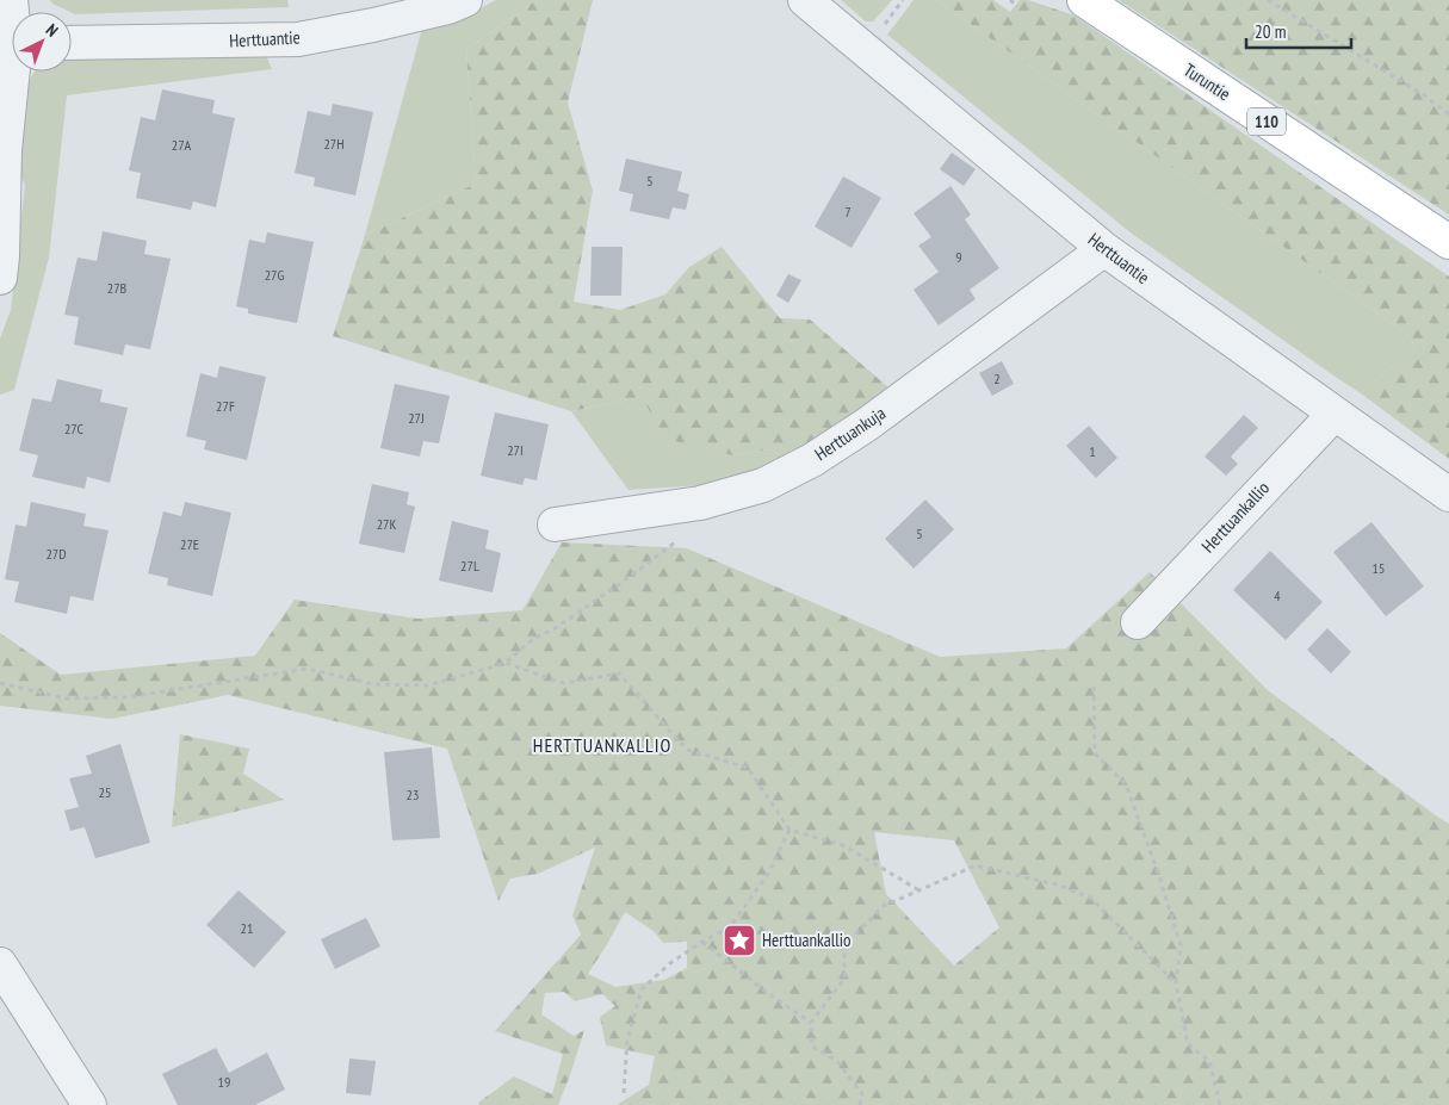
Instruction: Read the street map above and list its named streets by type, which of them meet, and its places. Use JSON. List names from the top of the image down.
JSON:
{
  "streets": {
    "main road": ["Turuntie", "110"],
    "street": ["Herttuantie", "Herttuankuja", "Herttuankallio"]
  },
  "crossings": [
    ["Herttuantie", "Herttuankuja"],
    ["Herttuantie", "Herttuankallio"]
  ],
  "districts": ["HERTTUANKALLIO"],
  "places": {
    "place": ["Herttuankallio"]
  },
  "house_numbers": [
    "27H",
    "27A",
    "5",
    "7",
    "9",
    "27G",
    "27B",
    "2",
    "27F",
    "27J",
    "27C",
    "27I",
    "1",
    "27K",
    "5",
    "27E",
    "27D",
    "27L",
    "15",
    "4",
    "25",
    "23",
    "21",
    "19"
  ],
  "scale_bar": "20 m",
  "north": "top right"
}
